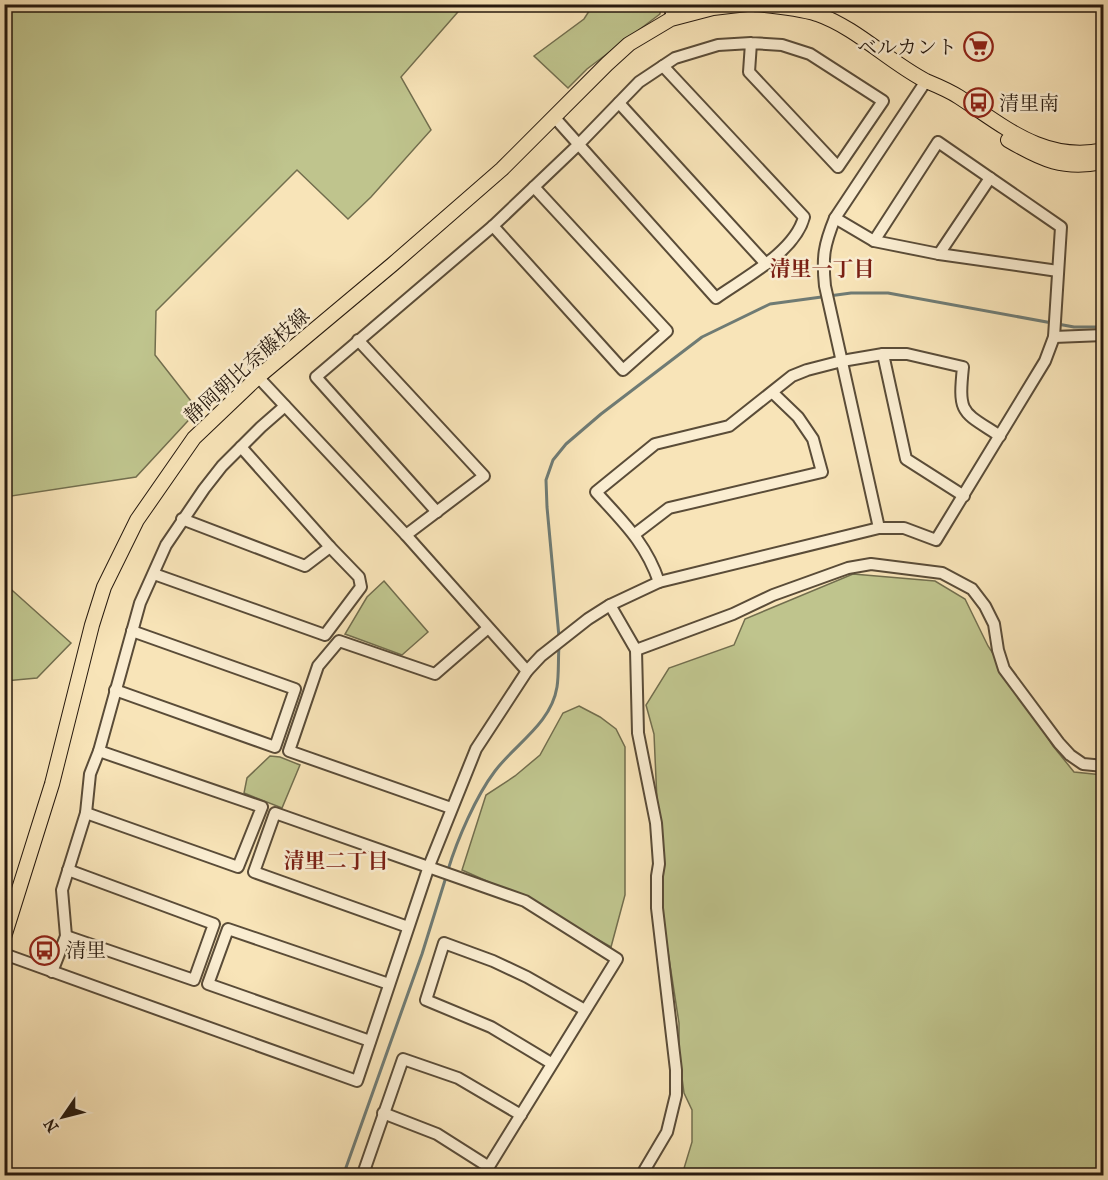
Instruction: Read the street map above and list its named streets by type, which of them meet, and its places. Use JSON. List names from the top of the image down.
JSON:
{
  "streets": {
    "main road": ["静岡朝比奈藤枝線"]
  },
  "districts": ["清里一丁目", "清里二丁目"],
  "places": {
    "supermarket": ["ベルカント"],
    "bus stop": ["清里南", "清里"]
  },
  "north": "bottom left"
}
